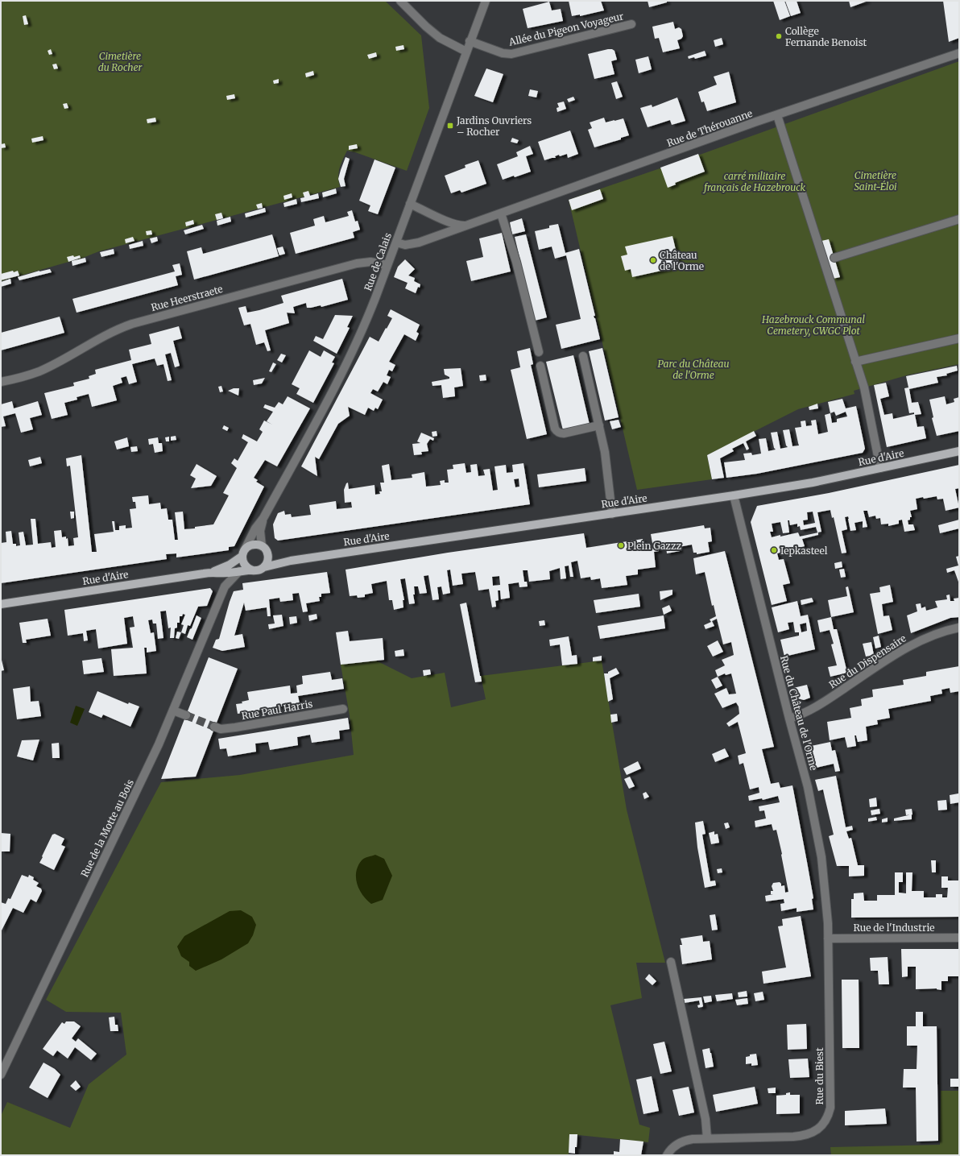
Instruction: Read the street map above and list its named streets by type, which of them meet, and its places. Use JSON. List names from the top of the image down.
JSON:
{
  "streets": {
    "main road": ["Rue d'Aire"],
    "street": [
      "Allée du Pigeon Voyageur",
      "Rue de Thérouanne",
      "Rue de Calais",
      "Rue Heerstraete",
      "Rue du Dispensaire",
      "Rue Paul Harris",
      "Rue du Château de l'Orme",
      "Rue de la Motte au Bois",
      "Rue de l'Industrie",
      "Rue du Biest"
    ]
  },
  "crossings": [
    ["Allée du Pigeon Voyageur", "Rue de Calais"],
    ["Rue de Thérouanne", "Rue de Calais"],
    ["Rue de Calais", "Rue Heerstraete"],
    ["Rue de Calais", "Rue d'Aire"],
    ["Rue d'Aire", "Rue du Château de l'Orme"],
    ["Rue d'Aire", "Rue de la Motte au Bois"],
    ["Rue du Dispensaire", "Rue du Château de l'Orme"],
    ["Rue du Château de l'Orme", "Rue de l'Industrie"],
    ["Rue du Château de l'Orme", "Rue du Biest"],
    ["Rue de l'Industrie", "Rue du Biest"]
  ],
  "parks": [
    "Cimetière du Rocher",
    "Cimetière Saint-Éloi",
    "carré militaire français de Hazebrouck",
    "Hazebrouck Communal Cemetery, CWGC Plot",
    "Parc du Château de l'Orme"
  ],
  "places": {
    "other": [
      "Collège Fernande Benoist",
      "Château de l'Orme",
      "Plein Gazzz",
      "Iepkasteel"
    ],
    "transit": ["Jardins Ouvriers – Rocher"]
  }
}
